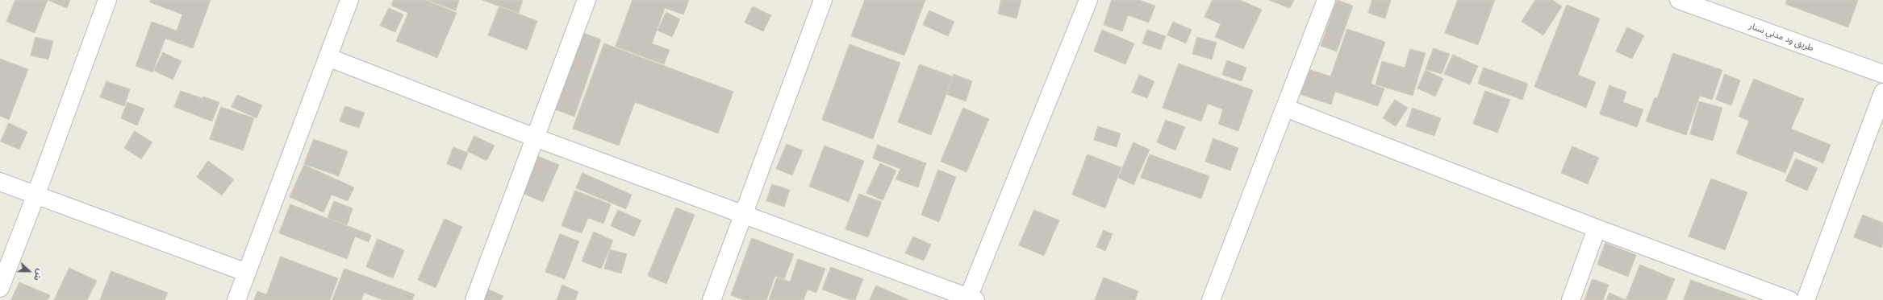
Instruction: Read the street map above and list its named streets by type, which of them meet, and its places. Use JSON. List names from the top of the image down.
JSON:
{
  "streets": {
    "street": ["طريق ود مدني سنار"]
  },
  "north": "right"
}
